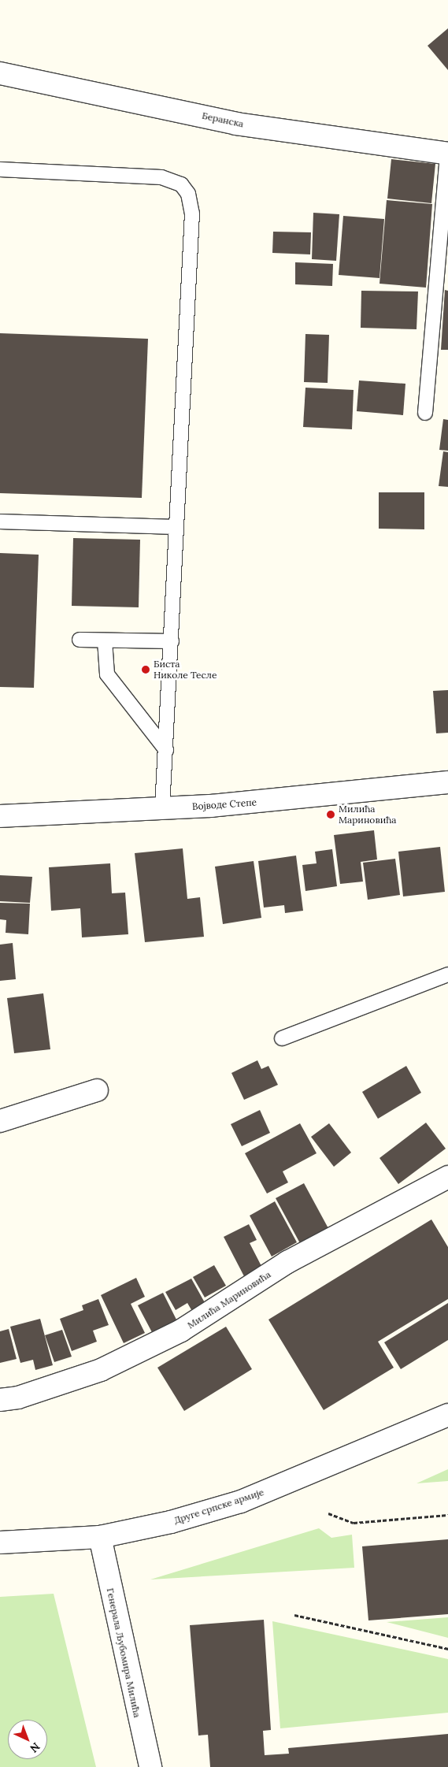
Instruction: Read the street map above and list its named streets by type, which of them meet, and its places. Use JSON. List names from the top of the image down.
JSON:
{
  "streets": {
    "street": [
      "Беранска",
      "Војводе Степе",
      "Милића Мариновића",
      "Друге српске армије",
      "Генерала Љубомира Милића"
    ]
  },
  "crossings": [
    ["Друге српске армије", "Генерала Љубомира Милића"]
  ],
  "places": ["Биста Николе Тесле", "Милића Мариновића"],
  "north": "bottom right"
}
